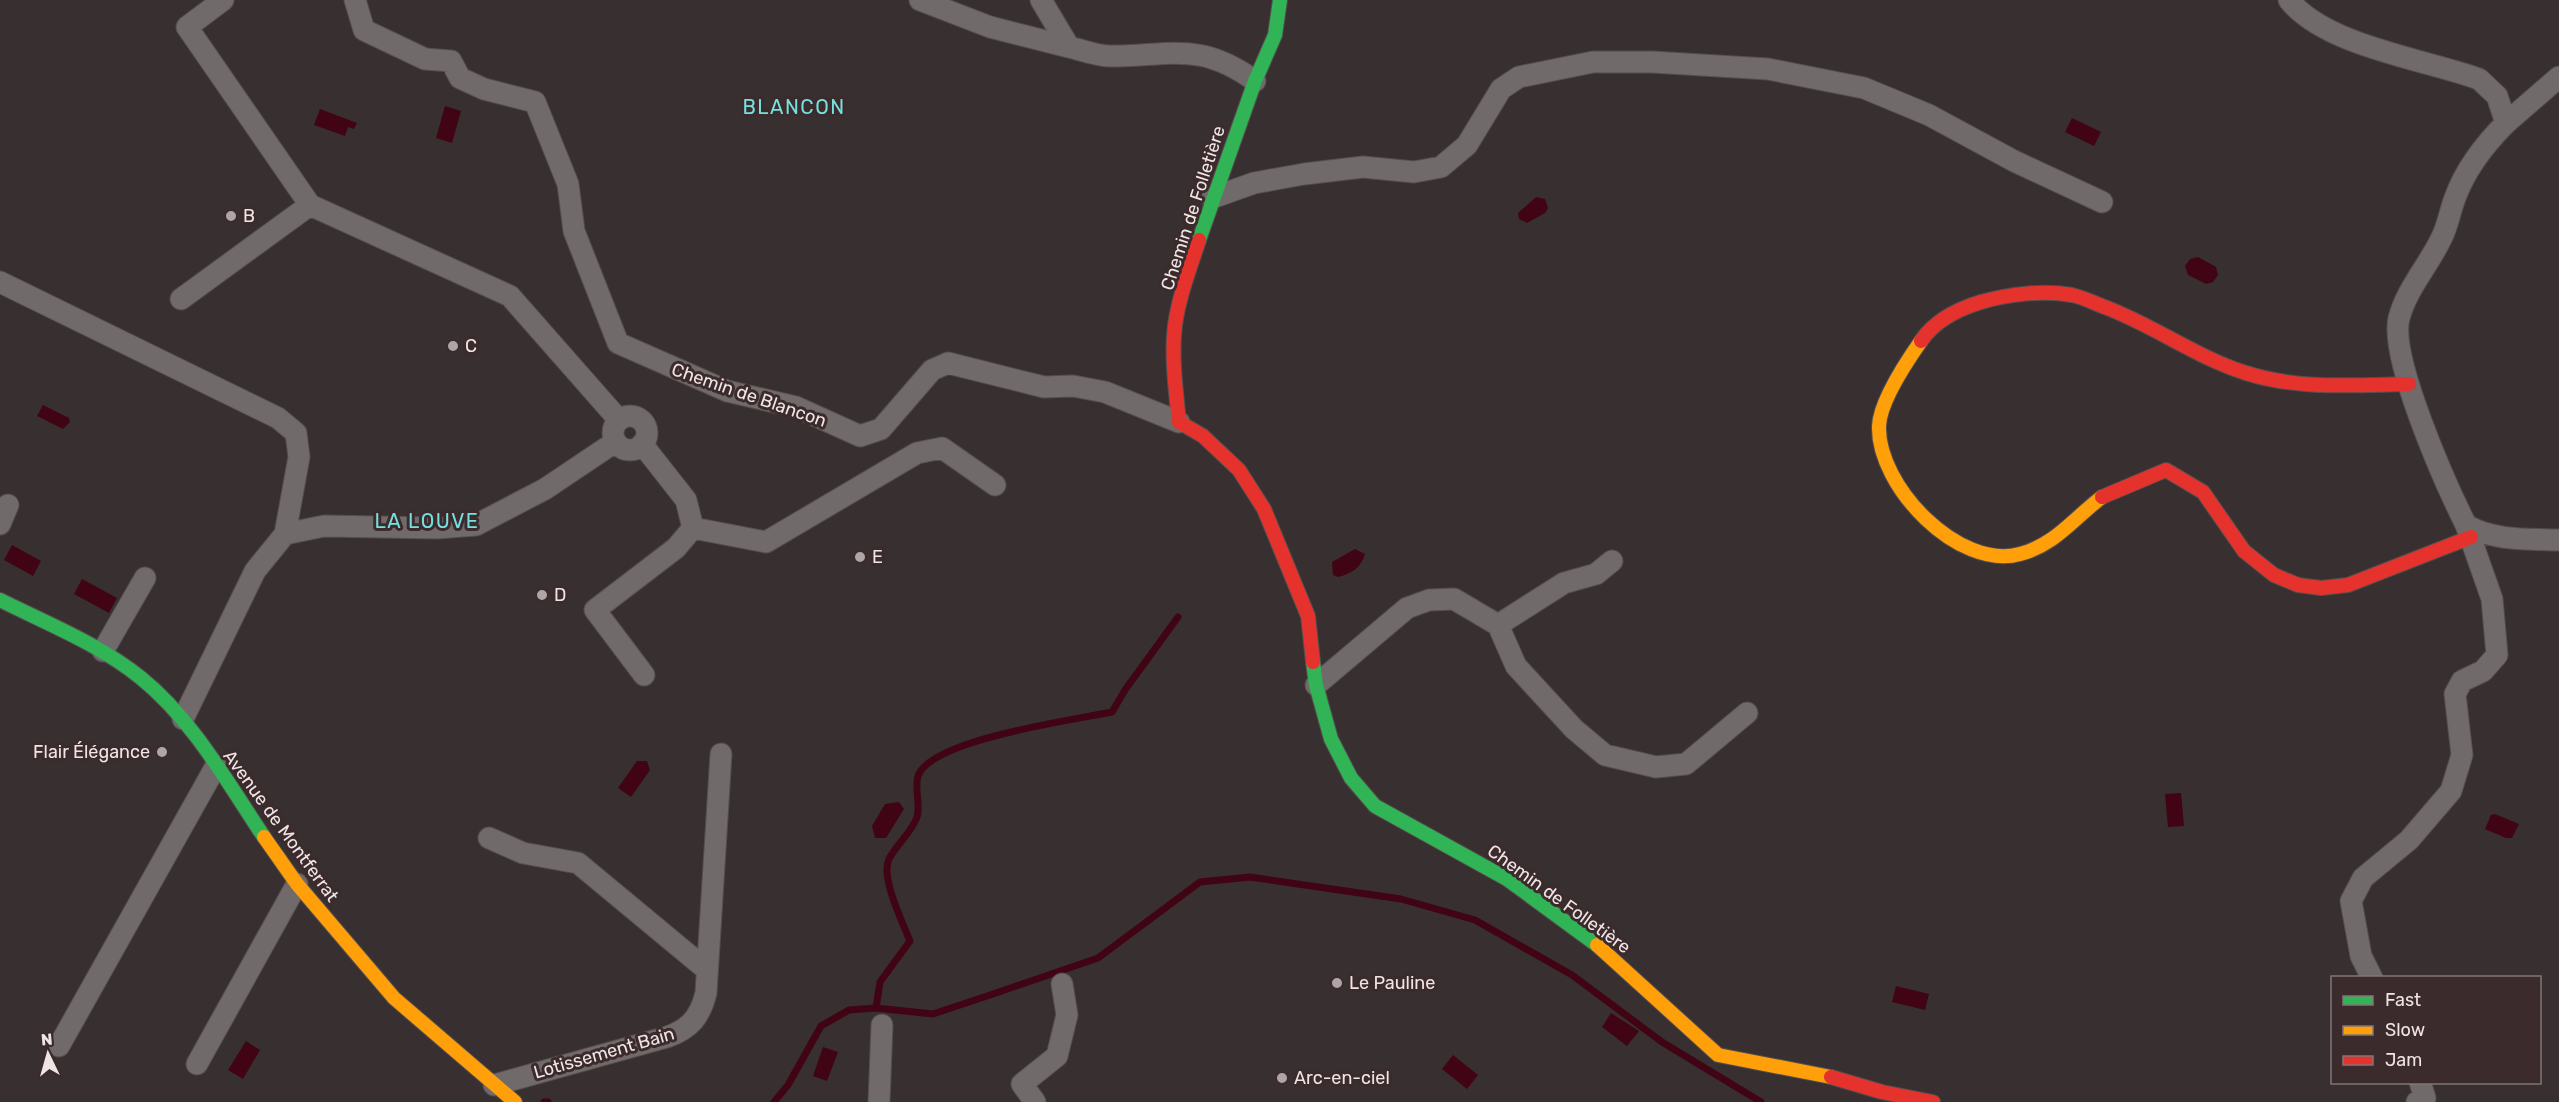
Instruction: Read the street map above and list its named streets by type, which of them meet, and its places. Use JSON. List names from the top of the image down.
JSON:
{
  "streets": {
    "street": [
      "Chemin de Folletière",
      "Chemin de Blancon",
      "Avenue de Montferrat",
      "Lotissement Bain"
    ]
  },
  "crossings": [
    ["Chemin de Folletière", "Chemin de Blancon"],
    ["Avenue de Montferrat", "Lotissement Bain"]
  ],
  "districts": ["BLANCON", "LA LOUVE"],
  "places": [
    "B",
    "C",
    "E",
    "D",
    "Flair Élégance",
    "Le Pauline",
    "Arc-en-ciel"
  ],
  "legend": ["Fast", "Slow", "Jam"],
  "north": "top"
}
